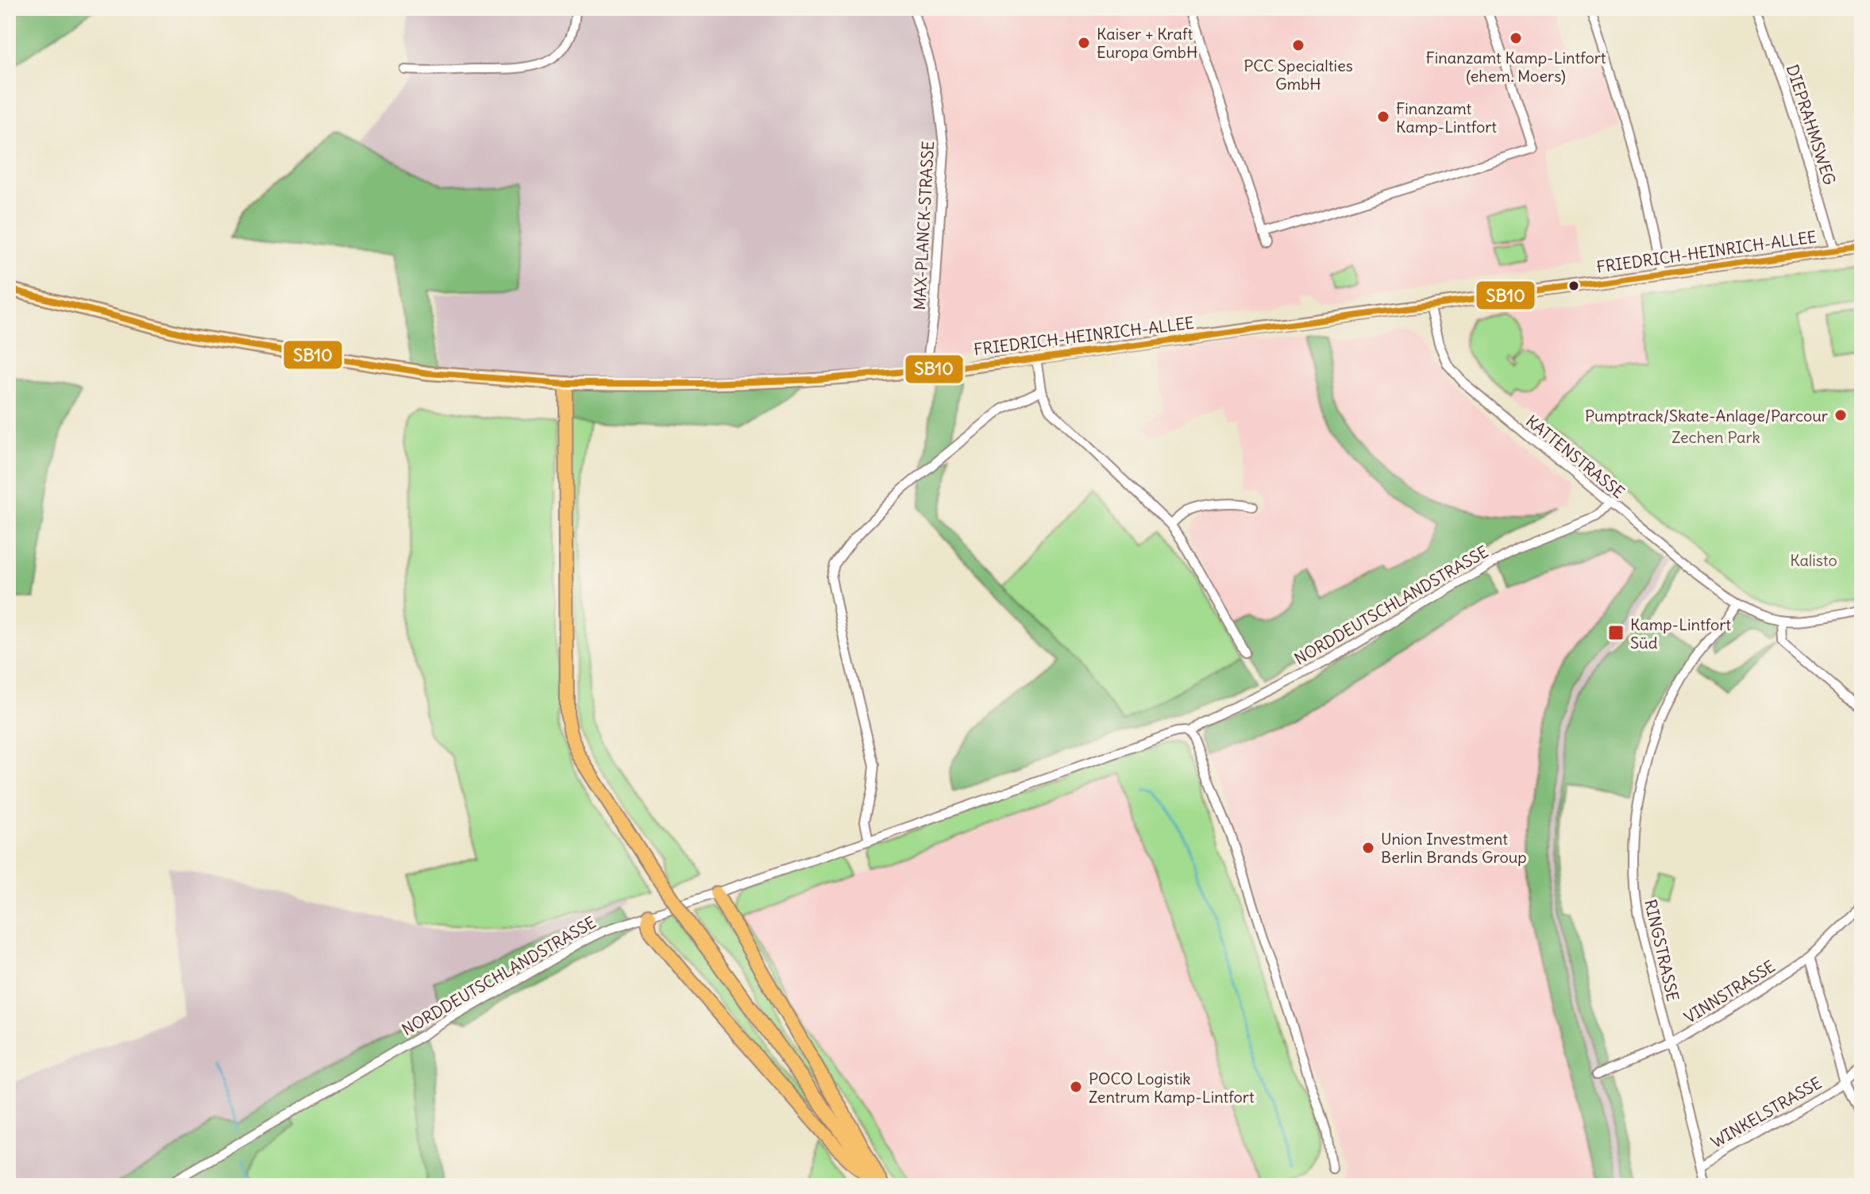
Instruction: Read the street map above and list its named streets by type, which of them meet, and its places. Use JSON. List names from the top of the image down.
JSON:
{
  "streets": {
    "main road": ["FRIEDRICH-HEINRICH-ALLEE"],
    "street": [
      "DIEPRAHMSWEG",
      "MAX-PLANCK-STRASSE",
      "KATTENSTRASSE",
      "NORDDEUTSCHLANDSTRASSE",
      "RINGSTRASSE",
      "VINNSTRASSE",
      "WINKELSTRASSE"
    ]
  },
  "crossings": [
    ["DIEPRAHMSWEG", "FRIEDRICH-HEINRICH-ALLEE"],
    ["MAX-PLANCK-STRASSE", "FRIEDRICH-HEINRICH-ALLEE"],
    ["FRIEDRICH-HEINRICH-ALLEE", "KATTENSTRASSE"],
    ["KATTENSTRASSE", "NORDDEUTSCHLANDSTRASSE"],
    ["KATTENSTRASSE", "RINGSTRASSE"],
    ["RINGSTRASSE", "VINNSTRASSE"],
    ["RINGSTRASSE", "WINKELSTRASSE"]
  ],
  "parks": ["Zechen Park", "Kalisto"],
  "places": {
    "other": [
      "Finanzamt Kamp-Lintfort (ehem. Moers)",
      "Kaiser + Kraft Europa GmbH",
      "PCC Specialties GmbH",
      "Finanzamt Kamp-Lintfort",
      "Pumptrack/Skate-Anlage/Parcour",
      "Union Investment Berlin Brands Group",
      "POCO Logistik Zentrum Kamp-Lintfort"
    ],
    "transit": ["Kamp-Lintfort Süd"]
  },
  "lines": ["transit line SB10"]
}
